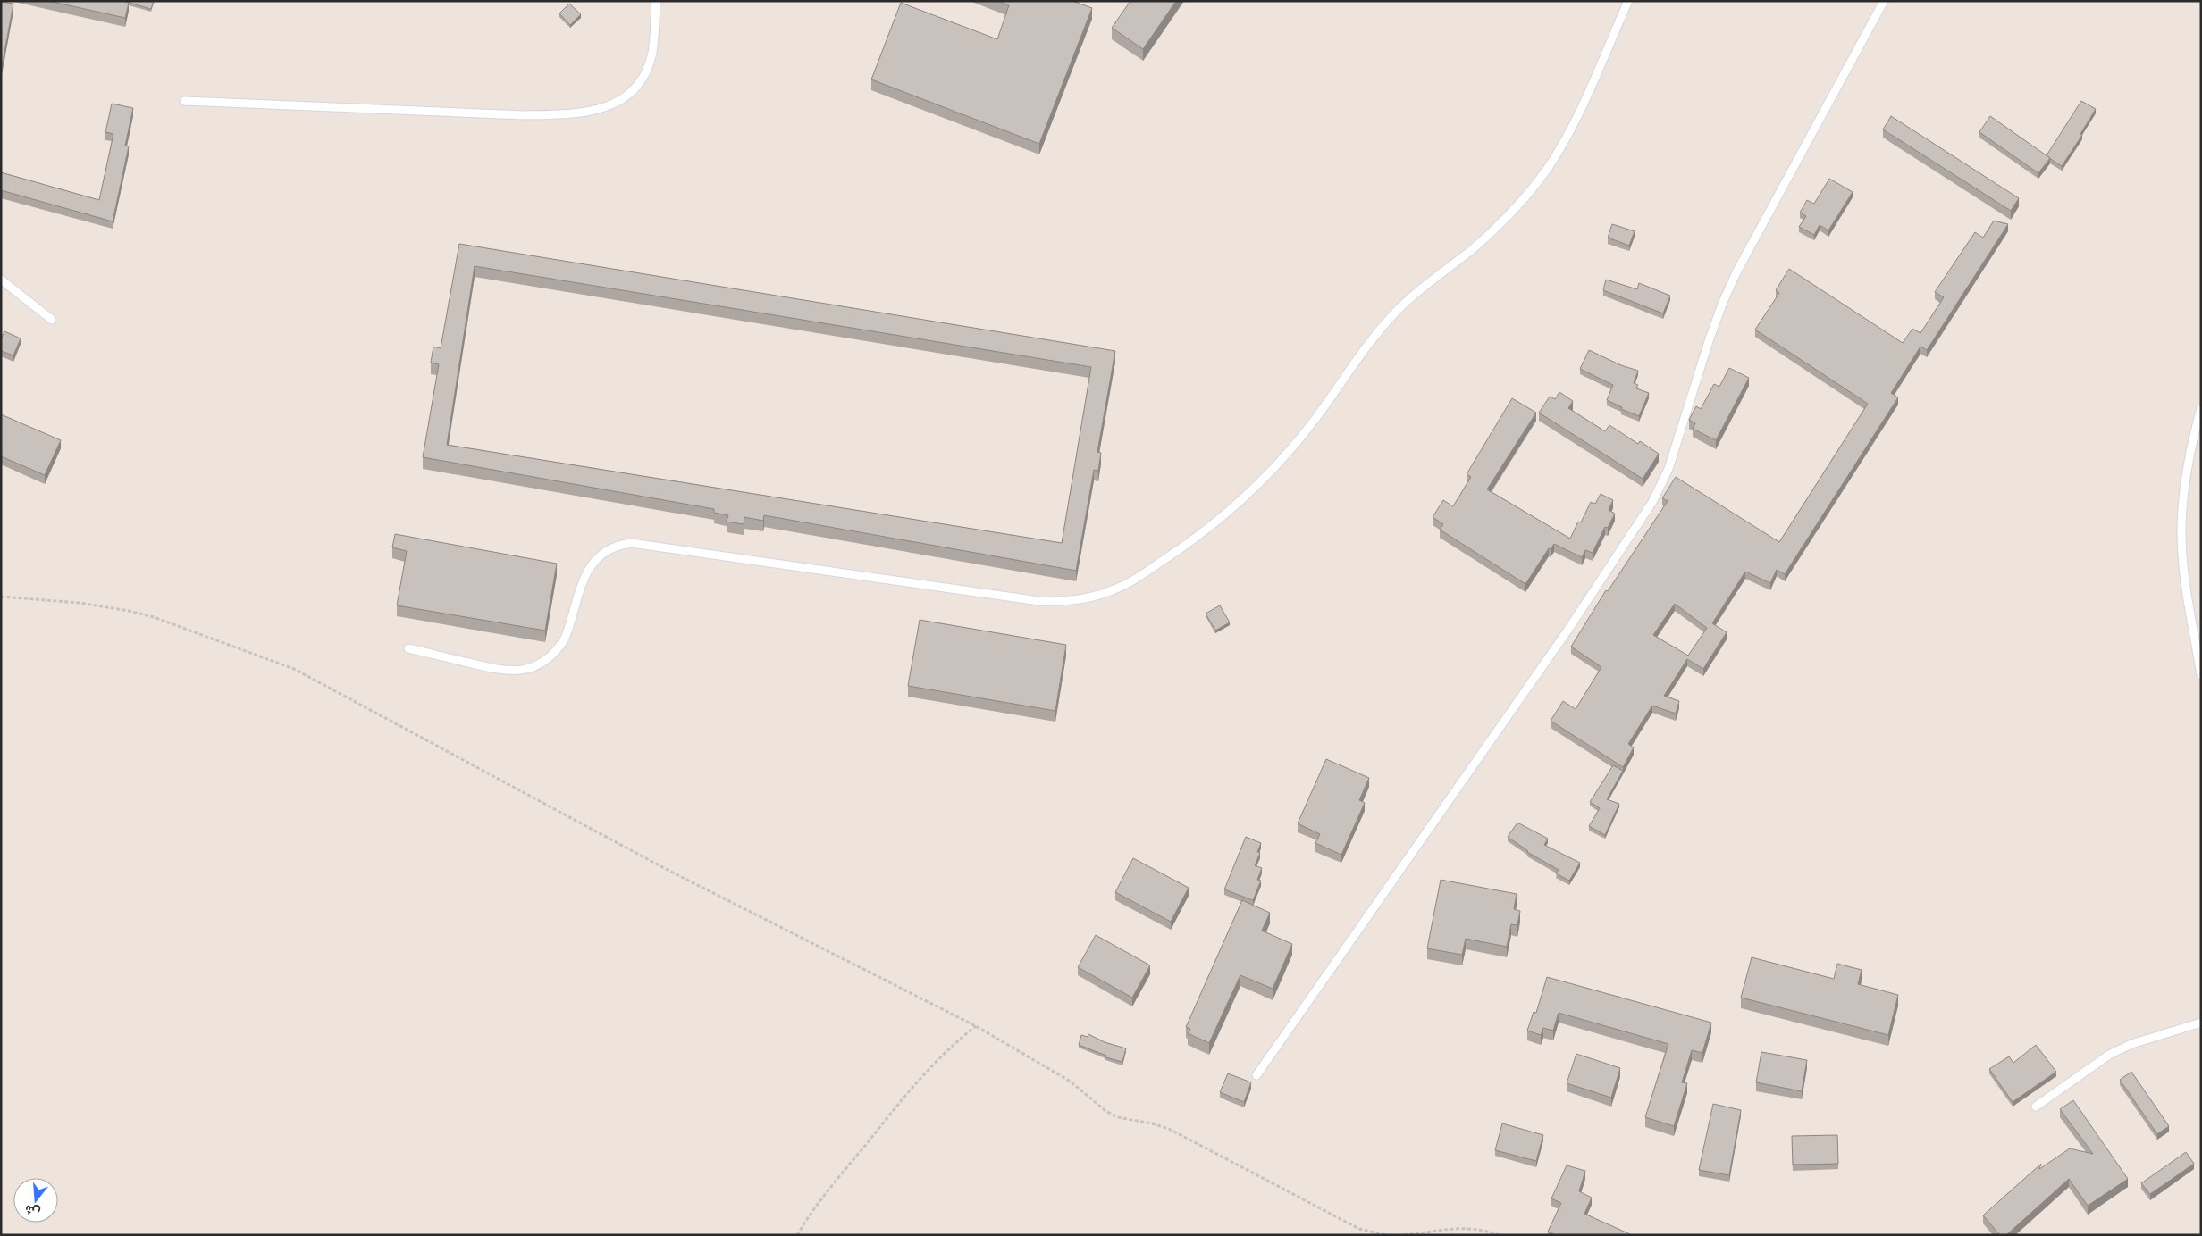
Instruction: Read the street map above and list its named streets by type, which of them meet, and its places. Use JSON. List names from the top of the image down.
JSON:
{
  "north": "bottom"
}
